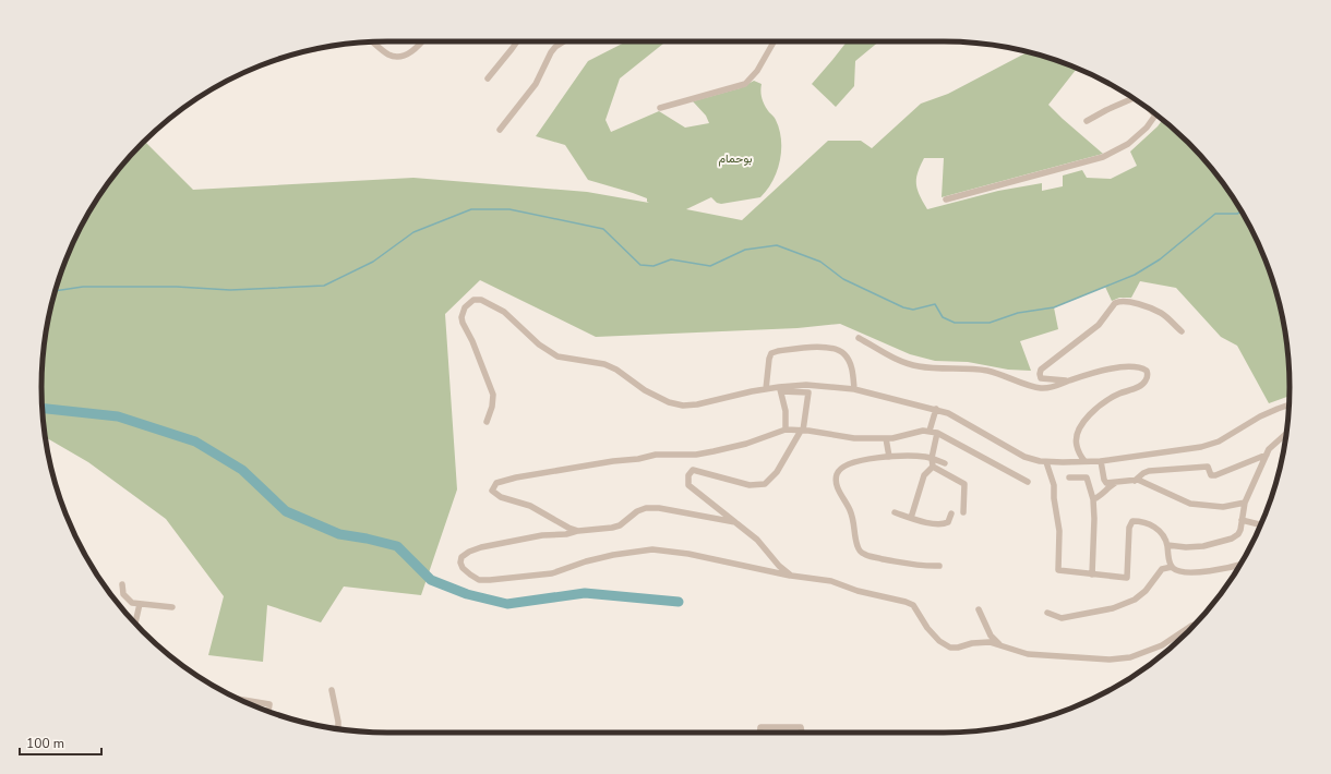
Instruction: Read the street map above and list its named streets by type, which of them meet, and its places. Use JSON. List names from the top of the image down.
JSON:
{
  "parks": ["بوحمام"],
  "scale_bar": "100 m"
}
